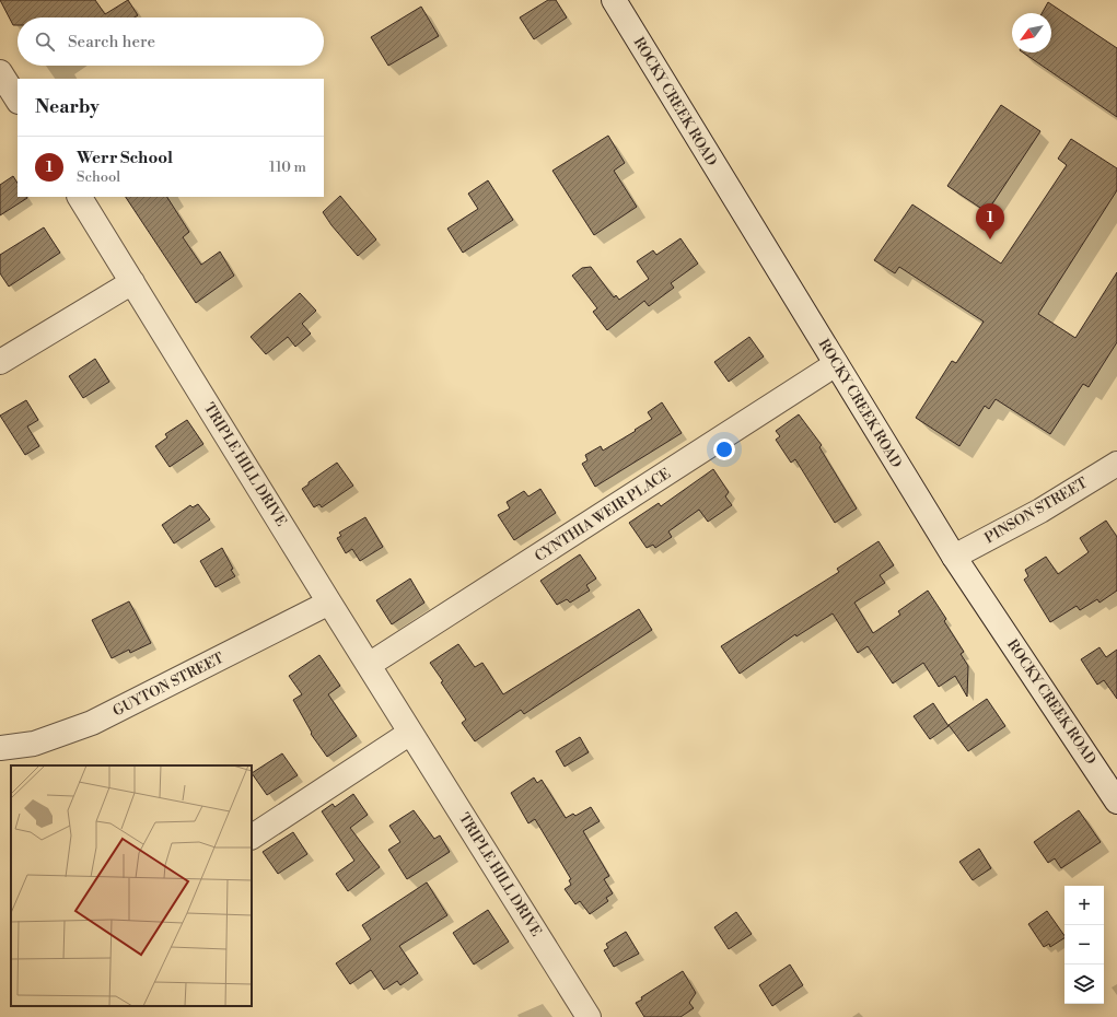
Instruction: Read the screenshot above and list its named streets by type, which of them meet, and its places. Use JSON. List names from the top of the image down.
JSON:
{
  "streets": {
    "street": [
      "ROCKY CREEK ROAD",
      "TRIPLE HILL DRIVE",
      "PINSON STREET",
      "CYNTHIA WEIR PLACE",
      "GUYTON STREET"
    ]
  },
  "crossings": [
    ["ROCKY CREEK ROAD", "PINSON STREET"],
    ["ROCKY CREEK ROAD", "CYNTHIA WEIR PLACE"],
    ["TRIPLE HILL DRIVE", "CYNTHIA WEIR PLACE"],
    ["TRIPLE HILL DRIVE", "GUYTON STREET"]
  ],
  "north": "bottom left",
  "page": {
    "search": "Search here",
    "heading": "Nearby",
    "list": [
      {
        "mark": "1",
        "name": "Werr School",
        "note": "School",
        "value": "110 m"
      }
    ],
    "pins": "1",
    "map_buttons": ["+", "−"]
  }
}
